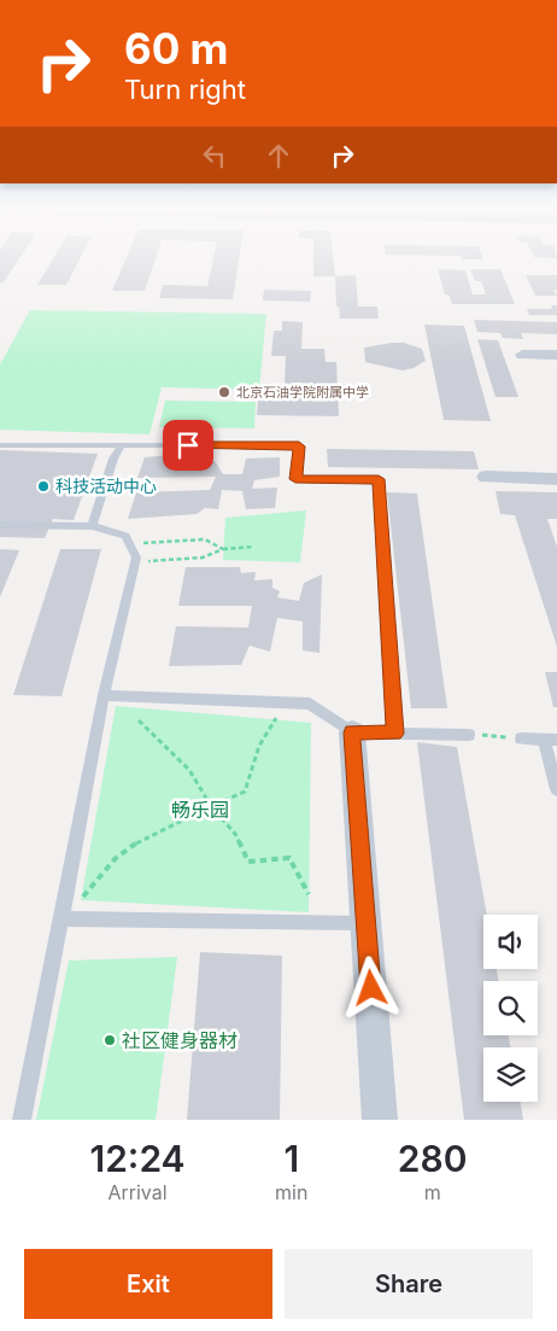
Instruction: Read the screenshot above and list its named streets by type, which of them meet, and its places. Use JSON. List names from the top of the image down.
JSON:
{
  "parks": ["畅乐园"],
  "places": ["北京石油学院附属中学", "科技活动中心", "社区健身器材"],
  "page": {
    "turn": ["60 m", "Turn right"],
    "eta": [
      "12:24",
      "Arrival",
      "1",
      "min",
      "280",
      "m"
    ],
    "buttons": ["Exit", "Share"]
  }
}
